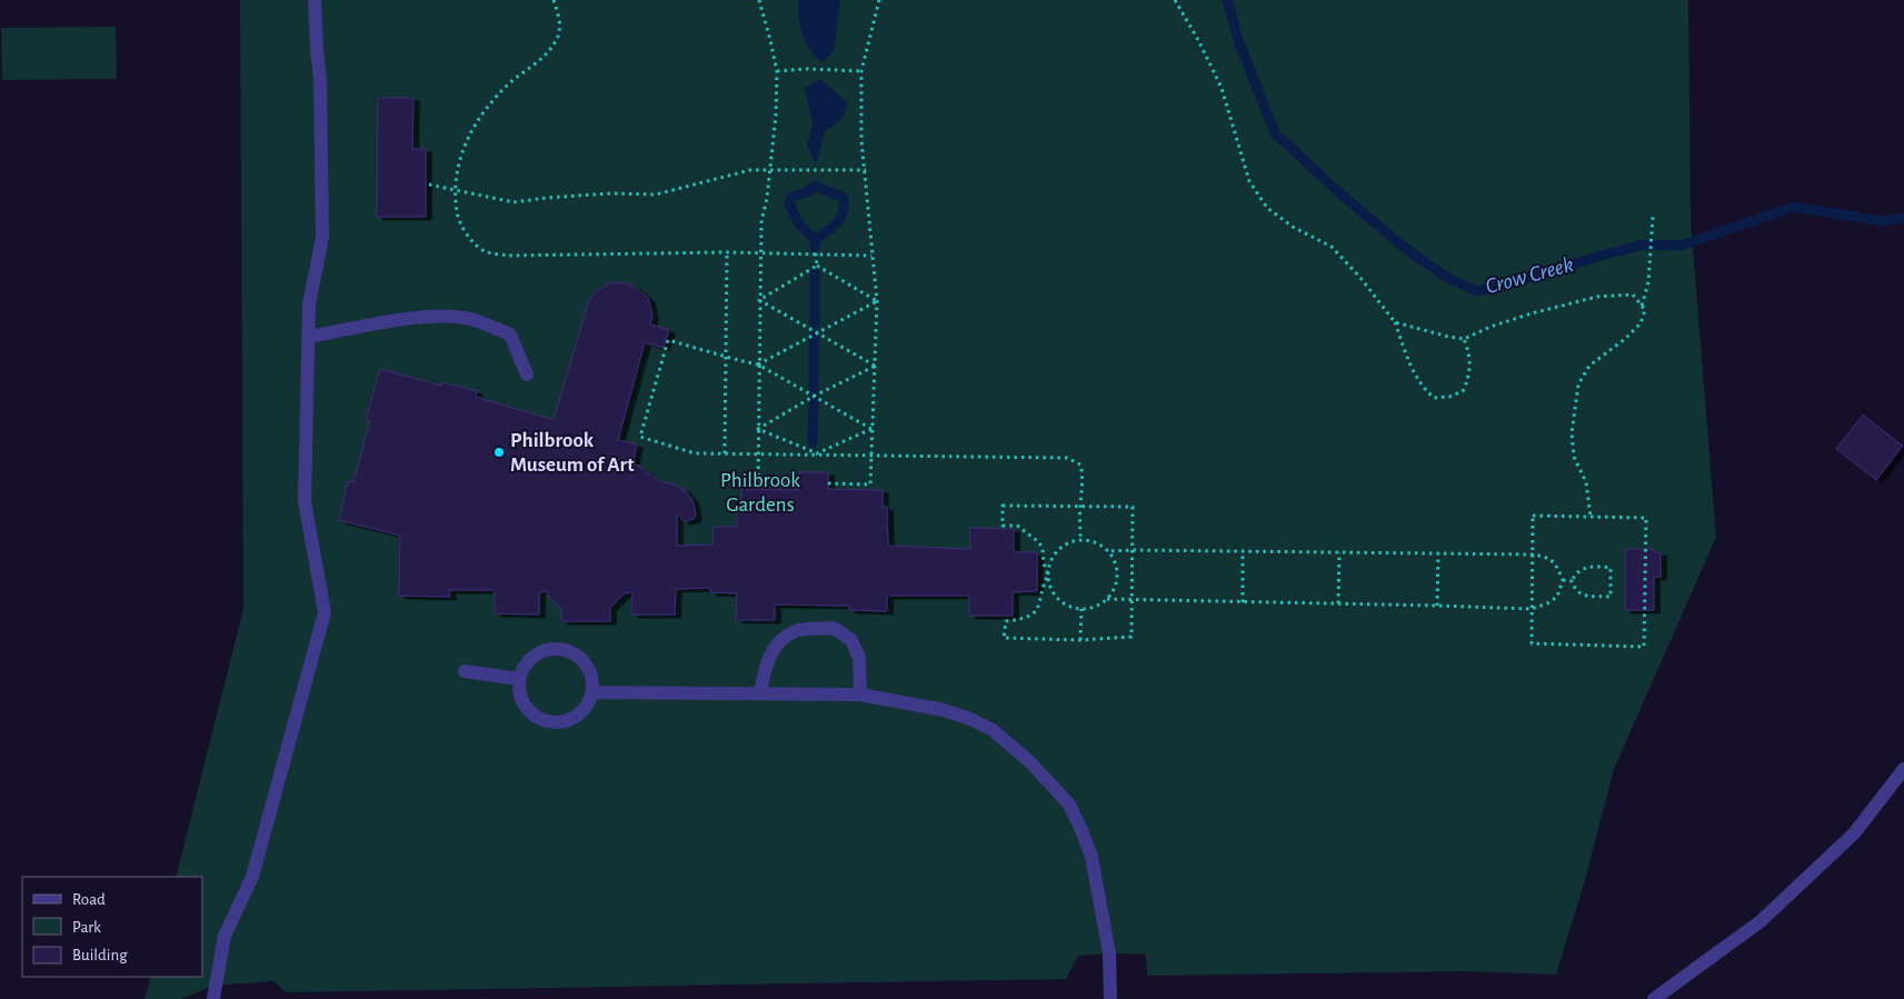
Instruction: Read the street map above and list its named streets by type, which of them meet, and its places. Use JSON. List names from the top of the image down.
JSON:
{
  "water": ["Crow Creek"],
  "parks": ["Philbrook Gardens"],
  "places": ["Philbrook Museum of Art"],
  "legend": ["Road", "Park", "Building"]
}
